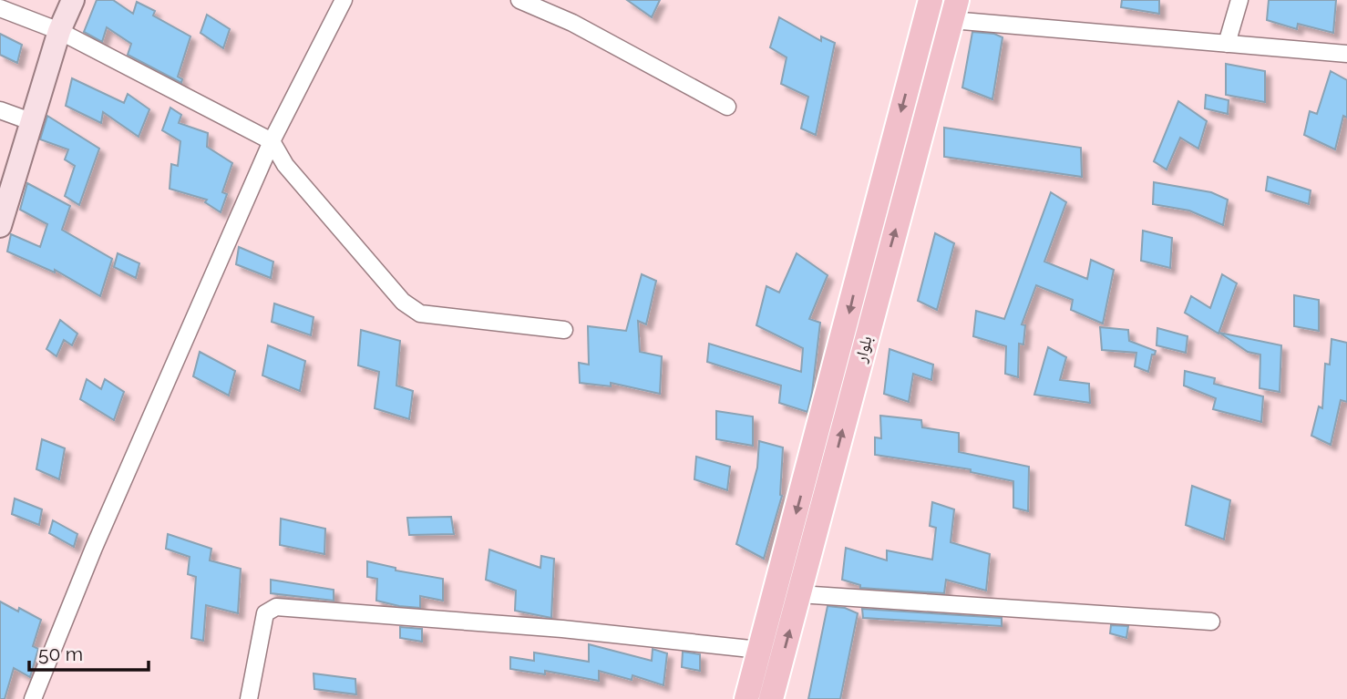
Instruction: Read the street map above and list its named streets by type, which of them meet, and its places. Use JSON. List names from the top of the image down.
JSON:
{
  "streets": {
    "main road": ["بلوار"]
  },
  "scale_bar": "50 m"
}
